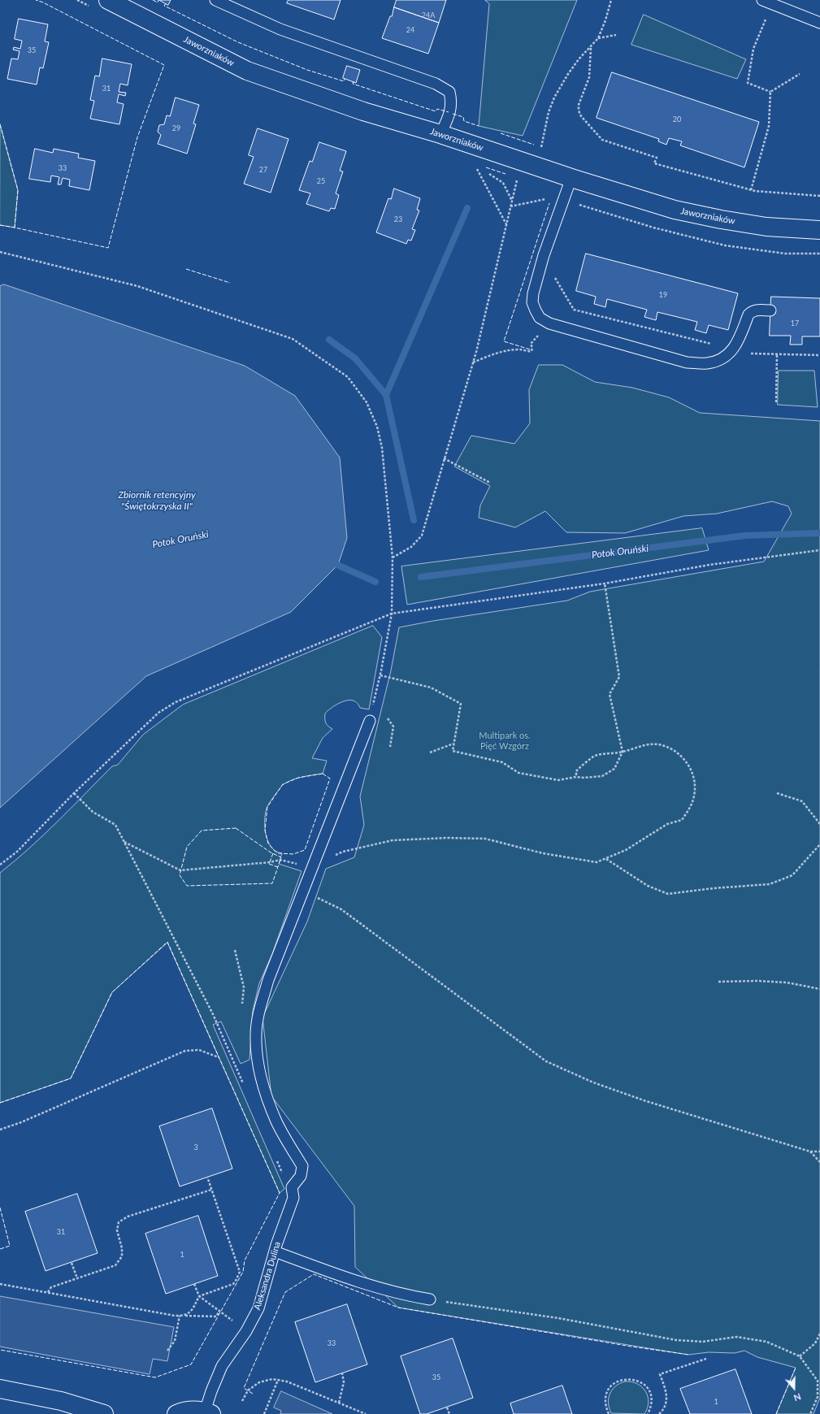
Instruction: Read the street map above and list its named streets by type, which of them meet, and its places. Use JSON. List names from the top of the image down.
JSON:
{
  "streets": {
    "street": ["Jaworzniaków"],
    "lane": ["Aleksandra Dulina"]
  },
  "water": ["Zbiornik retencyjny \"Świętokrzyska II\"", "Potok Oruński"],
  "parks": ["Multipark os. Pięć Wzgórz"],
  "house_numbers": [
    "24A",
    "24",
    "35",
    "31",
    "20",
    "29",
    "33",
    "27",
    "25",
    "23",
    "19",
    "17",
    "3",
    "31",
    "1",
    "33",
    "35",
    "1"
  ],
  "north": "bottom"
}
